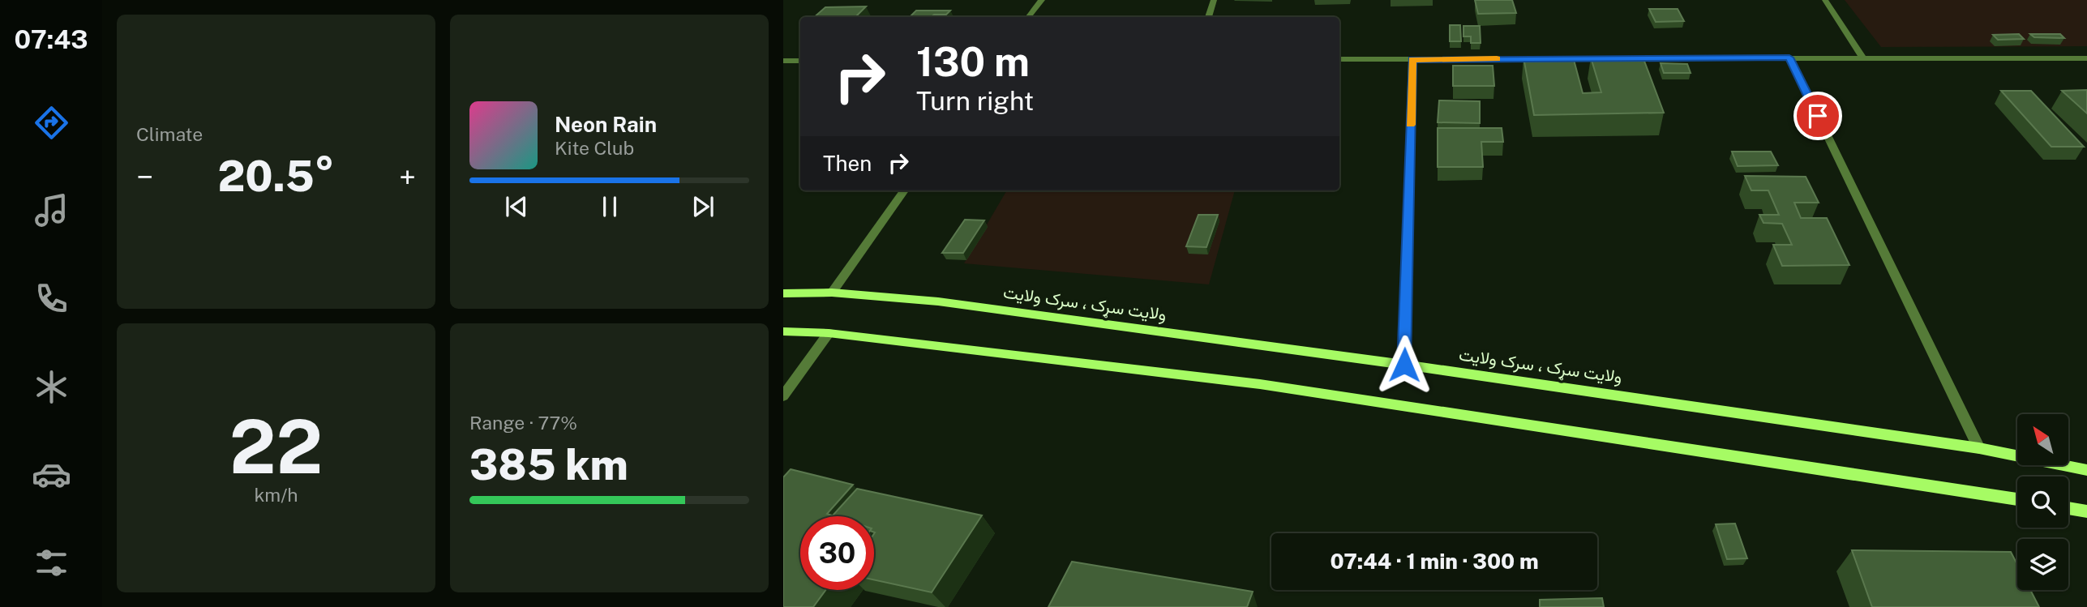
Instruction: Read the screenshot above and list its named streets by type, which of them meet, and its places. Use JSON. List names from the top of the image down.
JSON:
{
  "streets": {
    "main road": ["ولایت سړک ، سرک ولایت"]
  },
  "north": "top left",
  "page": {
    "tabs": "07:43",
    "tile": [
      "Climate",
      ["22", "km/h"],
      ["Range · 77%", "385 km"]
    ],
    "turn": ["130 m", "Turn right"],
    "song": ["Neon Rain", "Kite Club"],
    "then": "Then",
    "heat": ["−", "20.5°", "+"],
    "limit": "30",
    "trip": "07:44 · 1 min · 300 m"
  }
}
